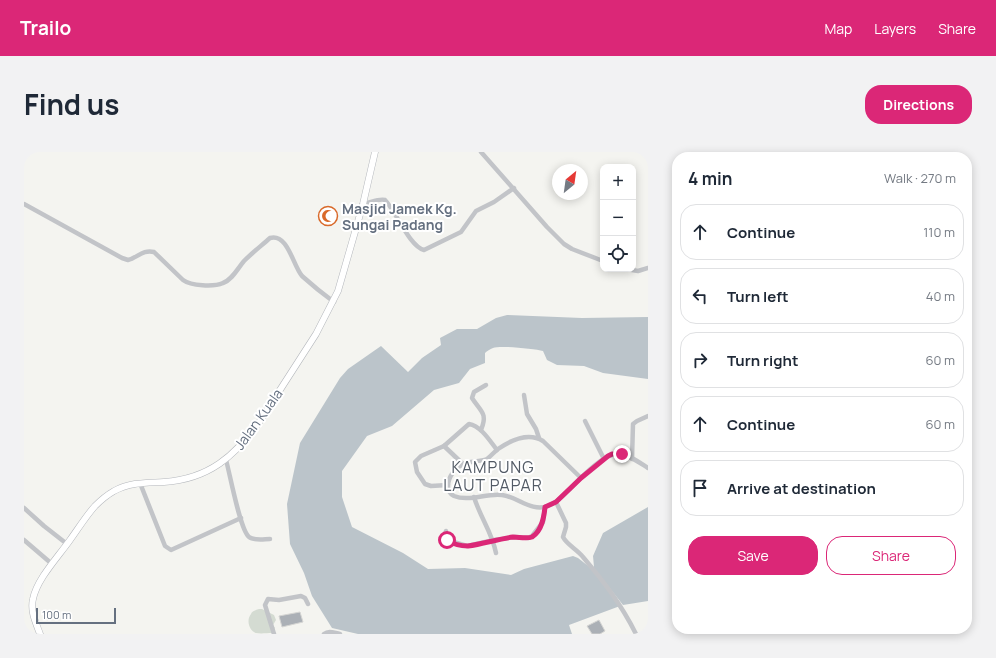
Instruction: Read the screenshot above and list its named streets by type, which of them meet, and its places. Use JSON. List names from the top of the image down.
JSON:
{
  "streets": {
    "main road": ["Jalan Kuala"]
  },
  "districts": ["KAMPUNG LAUT PAPAR"],
  "places": {
    "mosque": ["Masjid Jamek Kg. Sungai Padang"]
  },
  "scale_bar": "100 m",
  "north": "top right",
  "page": {
    "header": "Trailo",
    "nav": ["Map", "Layers", "Share"],
    "title": "Find us",
    "buttons": [
      "Directions",
      ["Save", "Share"]
    ],
    "heading": ["4 min", "Walk · 270 m"],
    "map_buttons": ["+", "−"],
    "list": [
      ["Continue", "110 m"],
      ["Turn left", "40 m"],
      ["Turn right", "60 m"],
      ["Continue", "60 m"],
      "Arrive at destination"
    ],
    "scale": "100 m"
  }
}
